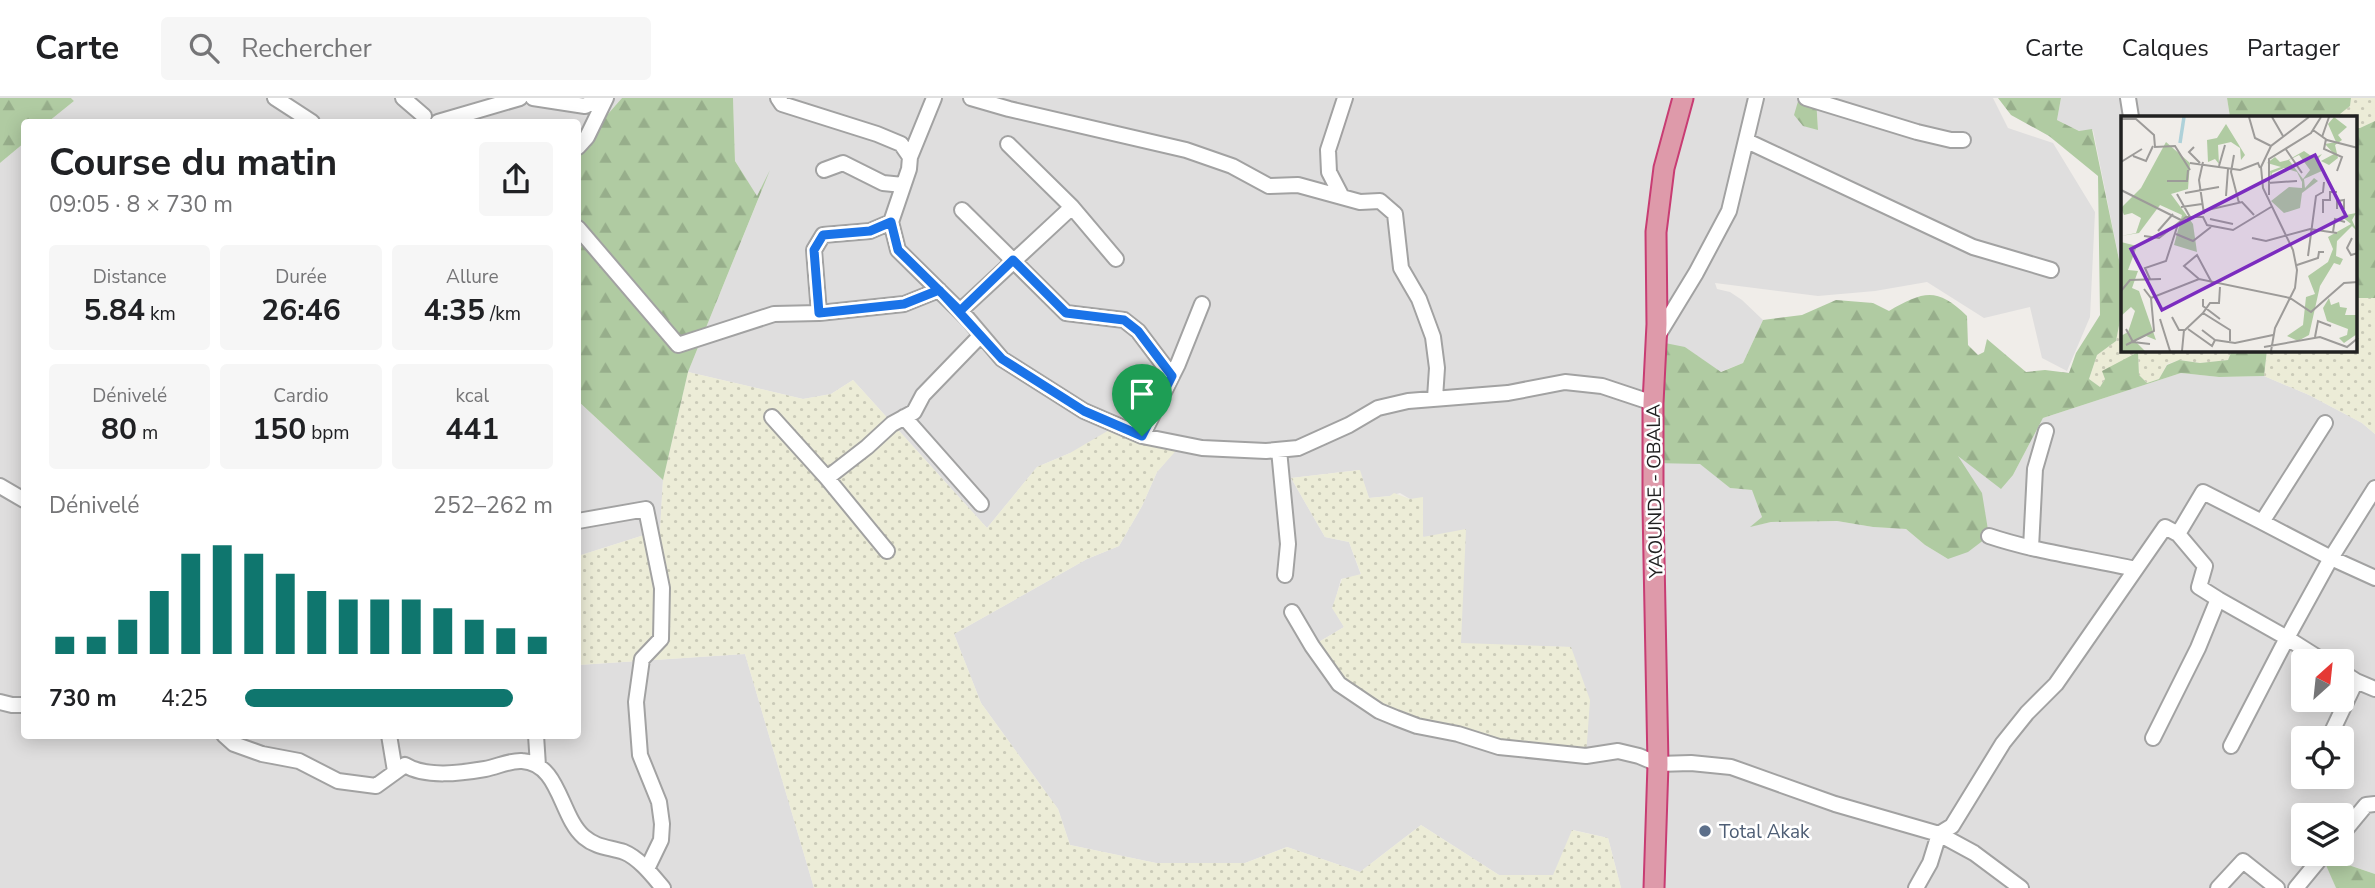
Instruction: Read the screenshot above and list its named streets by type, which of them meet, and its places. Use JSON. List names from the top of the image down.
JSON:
{
  "streets": {
    "highway": ["YAOUNDE - OBALA"]
  },
  "places": ["Total Akak"],
  "north": "top right",
  "page": {
    "header": "Carte",
    "search": "Rechercher",
    "nav": ["Carte", "Calques", "Partager"],
    "heading": ["Course du matin", "09:05 · 8 × 730 m"],
    "stats": [
      ["Distance", "5.84 km"],
      ["Durée", "26:46"],
      ["Allure", "4:35 /km"],
      ["Dénivelé", "80 m"],
      ["Cardio", "150 bpm"],
      ["kcal", "441"]
    ],
    "chart": ["Dénivelé", "252–262 m"],
    "list": [
      {
        "name": "730 m",
        "note": "4:25"
      }
    ]
  }
}
